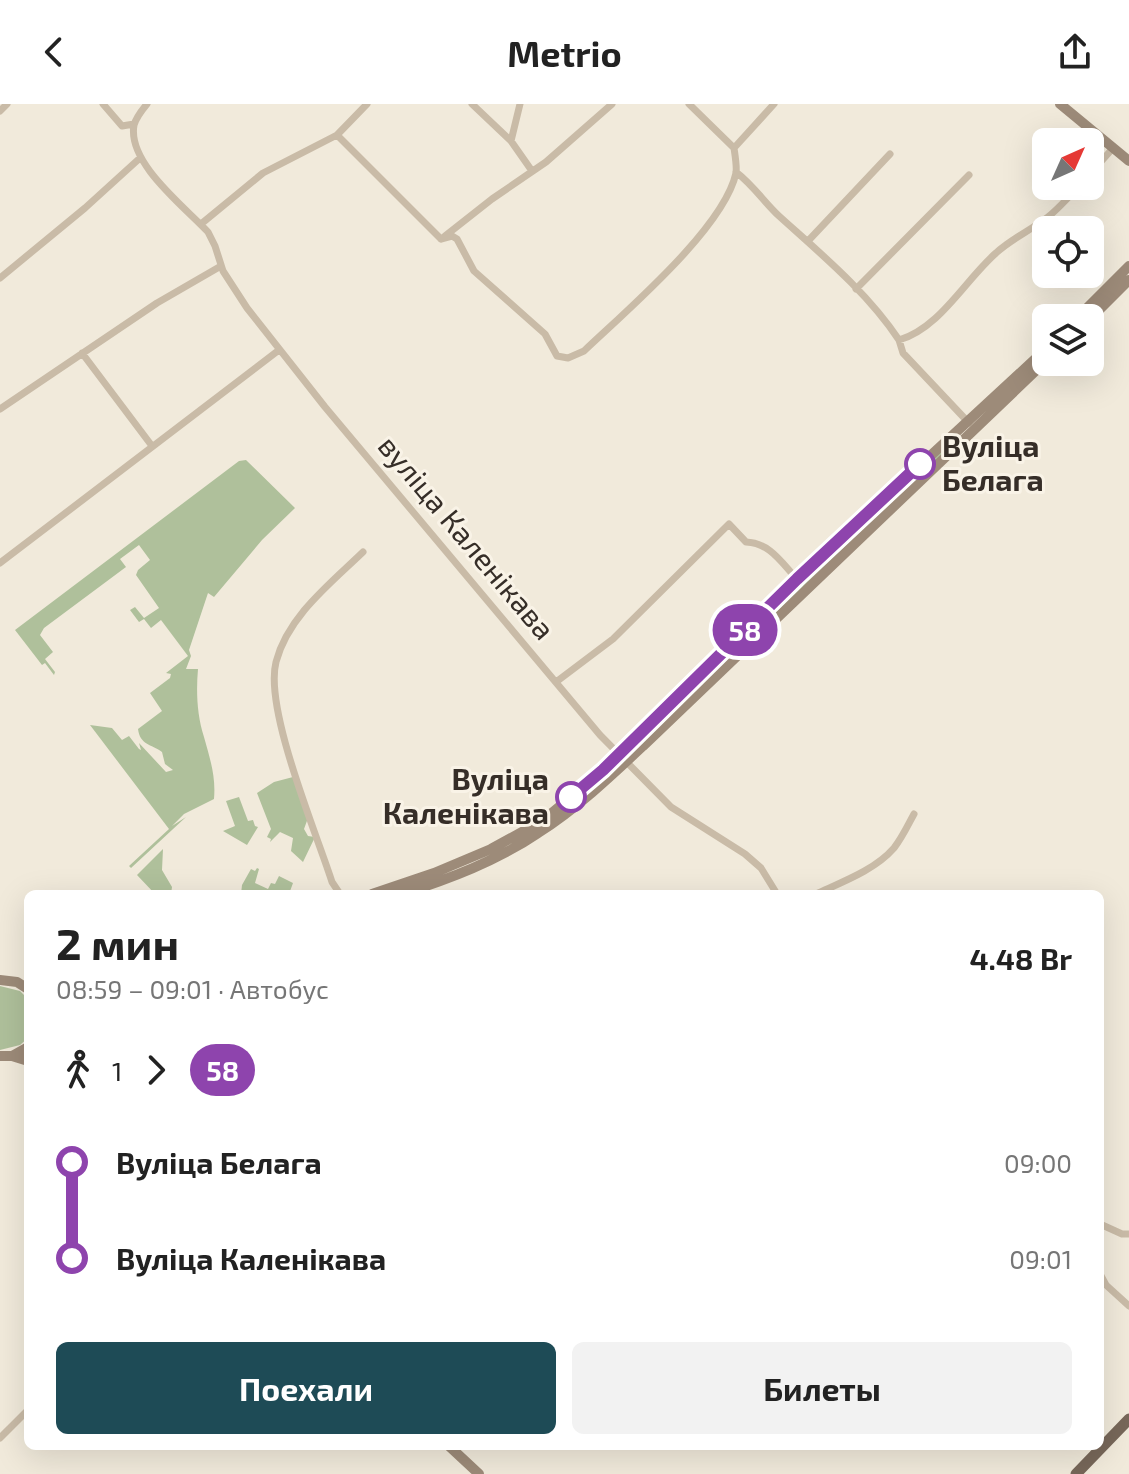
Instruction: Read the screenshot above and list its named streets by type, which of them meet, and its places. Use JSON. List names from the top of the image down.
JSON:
{
  "streets": {
    "street": ["вуліца Каленікава"]
  },
  "places": ["Вуліца Белага", "Вуліца Каленікава"],
  "lines": ["bus line 58"],
  "north": "top right",
  "page": {
    "header": "Metrio",
    "on_map": "58",
    "heading": ["2 мин", "08:59 – 09:01 · Автобус", "4.48 Br"],
    "legs": ["1", "58"],
    "list": [
      {
        "name": "Вуліца Белага",
        "value": "09:00"
      },
      {
        "name": "Вуліца Каленікава",
        "value": "09:01"
      }
    ],
    "buttons": ["Поехали", "Билеты"]
  }
}
